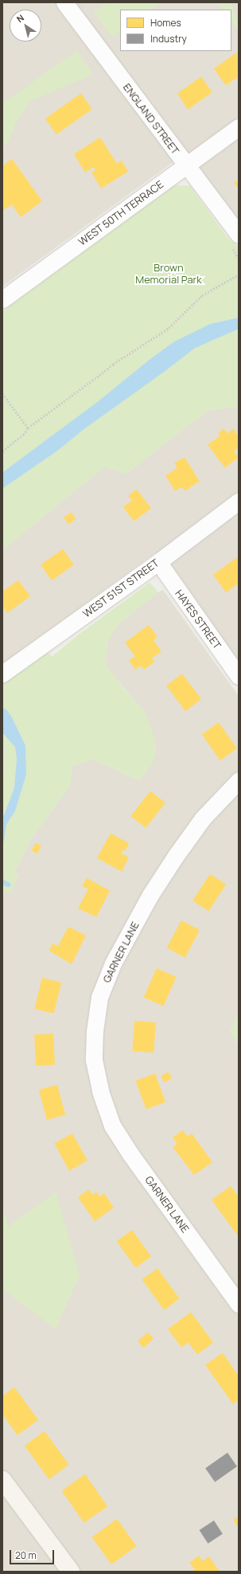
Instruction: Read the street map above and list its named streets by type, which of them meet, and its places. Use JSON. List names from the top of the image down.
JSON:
{
  "streets": {
    "street": [
      "ENGLAND STREET",
      "WEST 50TH TERRACE",
      "WEST 51ST STREET",
      "HAYES STREET",
      "GARNER LANE"
    ]
  },
  "crossings": [
    ["ENGLAND STREET", "WEST 50TH TERRACE"],
    ["WEST 51ST STREET", "HAYES STREET"]
  ],
  "parks": ["Brown Memorial Park"],
  "legend": ["Homes", "Industry"],
  "scale_bar": "20 m",
  "north": "top left"
}
